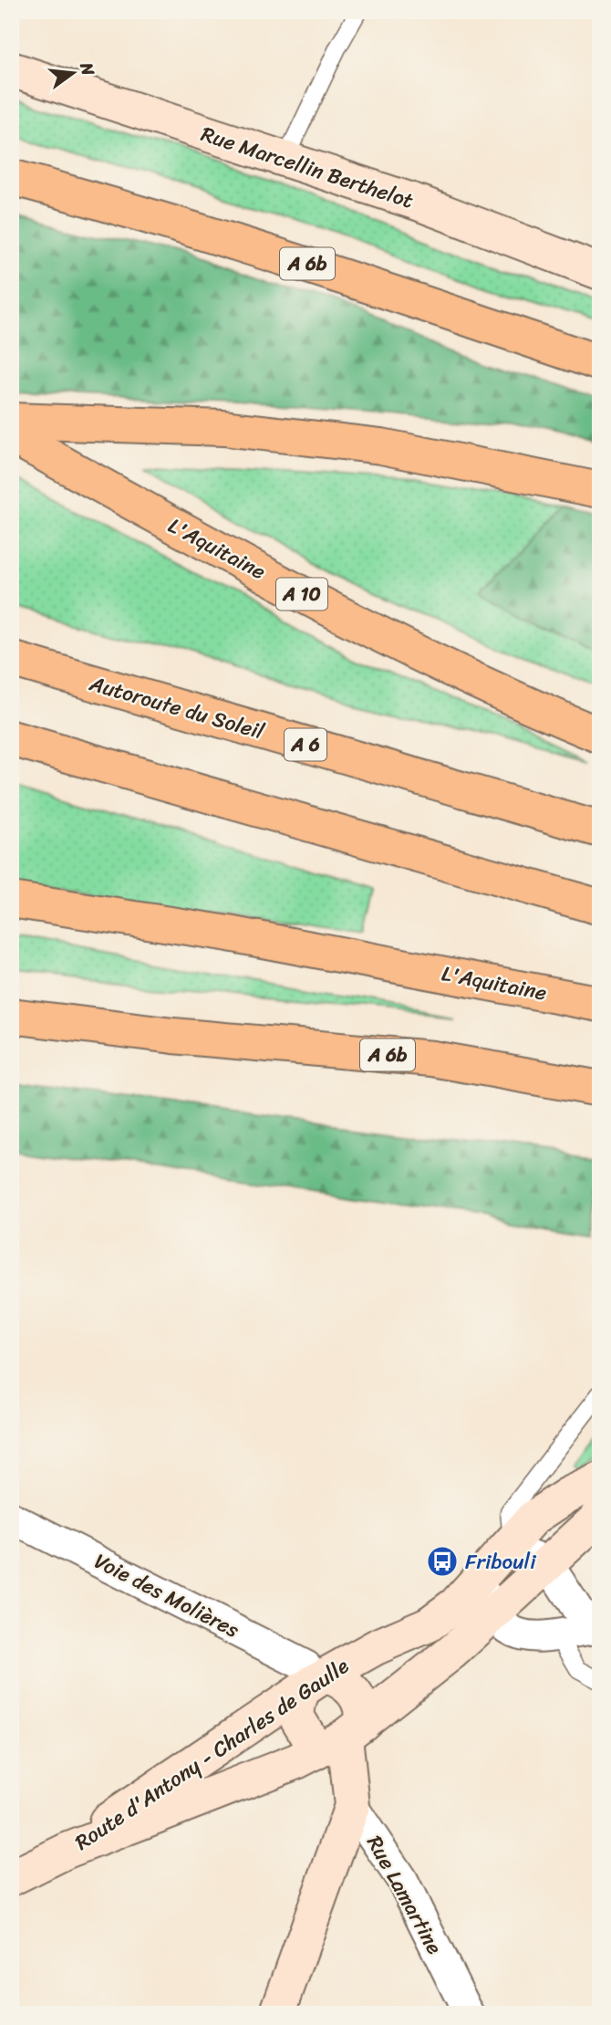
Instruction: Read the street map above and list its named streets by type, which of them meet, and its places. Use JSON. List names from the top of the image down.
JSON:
{
  "streets": {
    "highway": [
      "A 6b",
      "L'Aquitaine",
      "A 10",
      "Autoroute du Soleil",
      "A 6"
    ],
    "street": [
      "Rue Marcellin Berthelot",
      "Voie des Molières",
      "Route d'Antony - Charles de Gaulle",
      "Rue Lamartine"
    ]
  },
  "crossings": [
    ["Voie des Molières", "Route d'Antony - Charles de Gaulle"],
    ["Voie des Molières", "Rue Lamartine"],
    ["Route d'Antony - Charles de Gaulle", "Rue Lamartine"]
  ],
  "places": {
    "bus stop": ["Fribouli"]
  },
  "north": "right"
}
